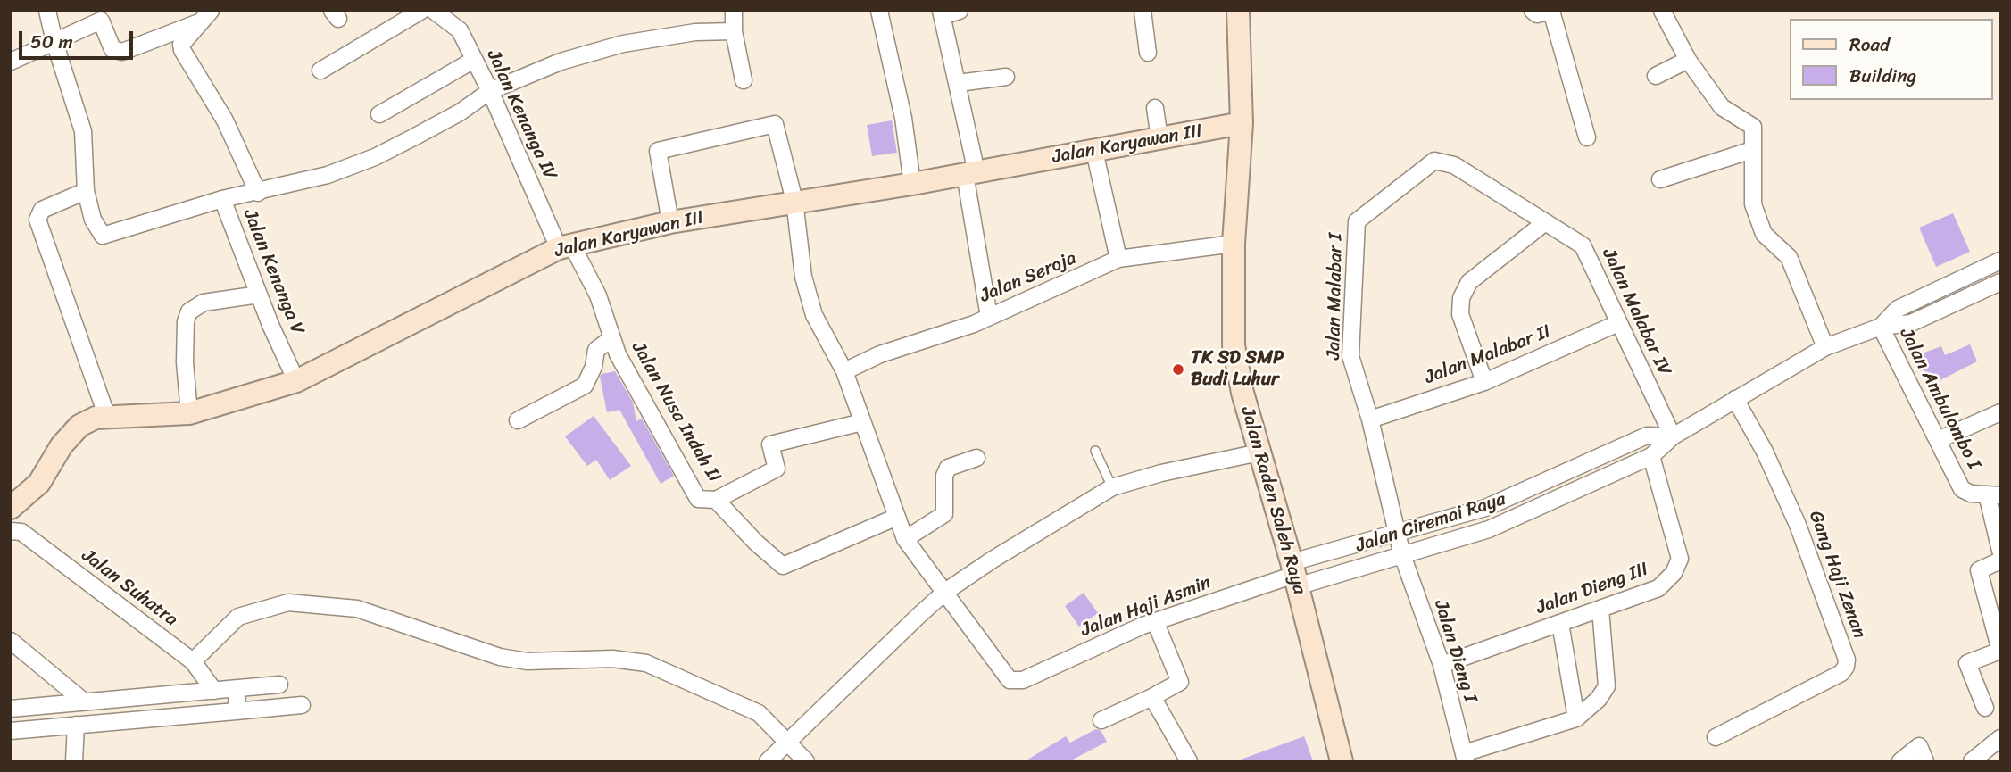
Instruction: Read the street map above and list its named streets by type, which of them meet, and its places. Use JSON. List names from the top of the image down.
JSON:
{
  "streets": {
    "street": [
      "Jalan Kenanga IV",
      "Jalan Karyawan III",
      "Jalan Kenanga V",
      "Jalan Seroja",
      "Jalan Malabar I",
      "Jalan Malabar IV",
      "Jalan Malabar II",
      "Jalan Ambulombo I",
      "Jalan Nusa Indah II",
      "Jalan Raden Saleh Raya",
      "Jalan Ciremai Raya",
      "Gang Haji Zenan",
      "Jalan Suhatra",
      "Jalan Dieng III",
      "Jalan Haji Asmin",
      "Jalan Dieng I"
    ]
  },
  "crossings": [
    ["Jalan Kenanga IV", "Jalan Karyawan III"],
    ["Jalan Kenanga IV", "Jalan Nusa Indah II"],
    ["Jalan Karyawan III", "Jalan Kenanga V"],
    ["Jalan Karyawan III", "Jalan Nusa Indah II"],
    ["Jalan Karyawan III", "Jalan Raden Saleh Raya"],
    ["Jalan Seroja", "Jalan Raden Saleh Raya"],
    ["Jalan Malabar I", "Jalan Malabar IV"],
    ["Jalan Malabar I", "Jalan Malabar II"],
    ["Jalan Malabar I", "Jalan Ciremai Raya"],
    ["Jalan Malabar I", "Jalan Dieng I"],
    ["Jalan Malabar IV", "Jalan Malabar II"],
    ["Jalan Malabar IV", "Jalan Ciremai Raya"],
    ["Jalan Ambulombo I", "Jalan Ciremai Raya"],
    ["Jalan Raden Saleh Raya", "Jalan Ciremai Raya"],
    ["Jalan Raden Saleh Raya", "Jalan Haji Asmin"],
    ["Jalan Ciremai Raya", "Gang Haji Zenan"],
    ["Jalan Ciremai Raya", "Jalan Dieng III"],
    ["Jalan Ciremai Raya", "Jalan Haji Asmin"],
    ["Jalan Ciremai Raya", "Jalan Dieng I"],
    ["Jalan Dieng III", "Jalan Dieng I"]
  ],
  "places": ["TK SD SMP Budi Luhur"],
  "legend": ["Road", "Building"],
  "scale_bar": "50 m"
}
